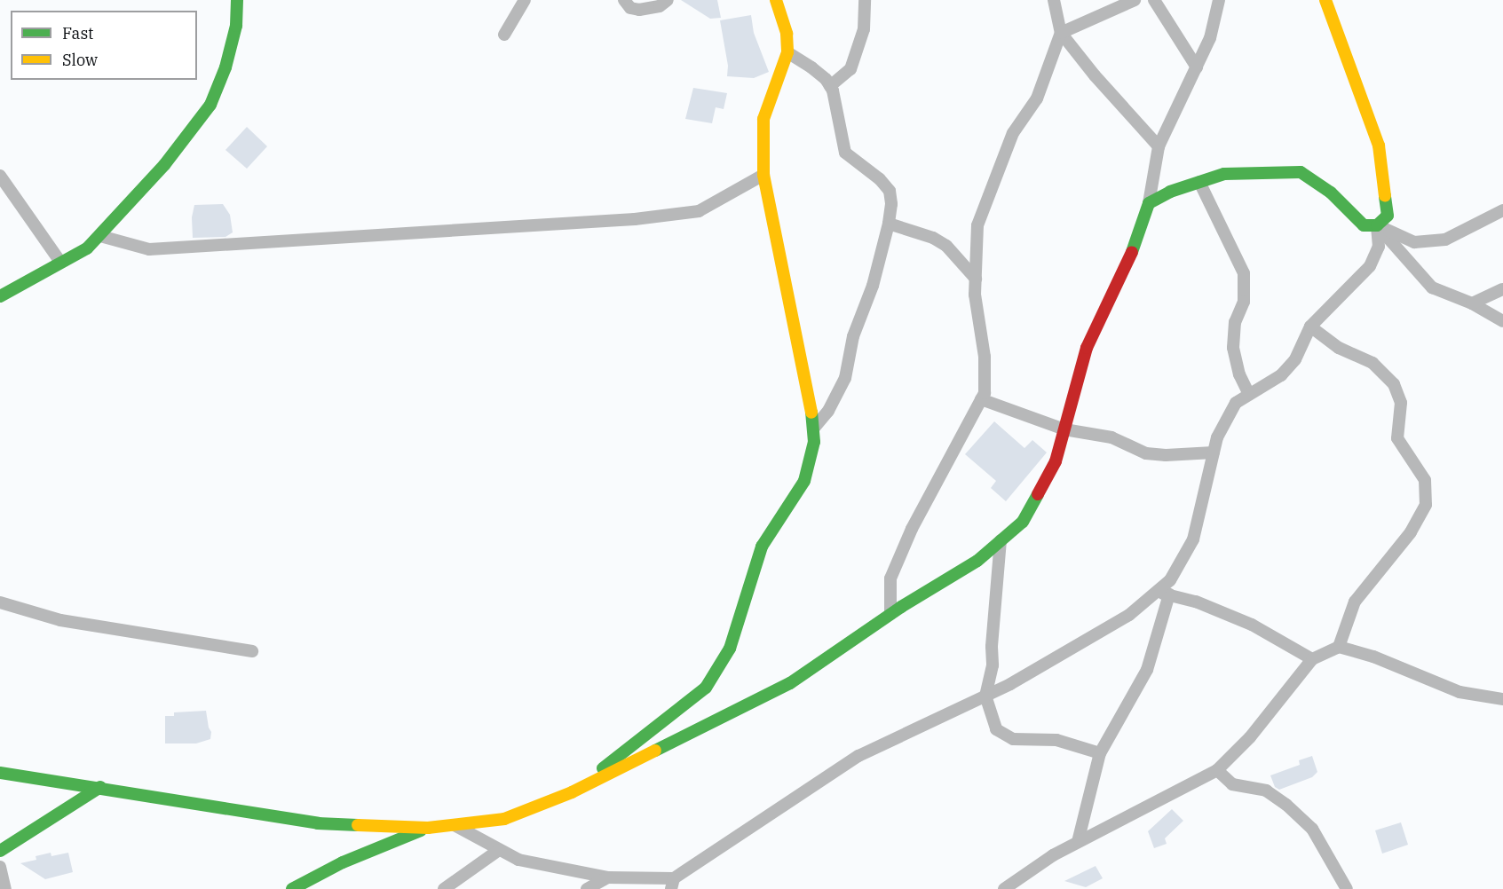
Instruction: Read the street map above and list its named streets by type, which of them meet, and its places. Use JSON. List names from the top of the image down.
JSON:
{
  "legend": ["Fast", "Slow"]
}
